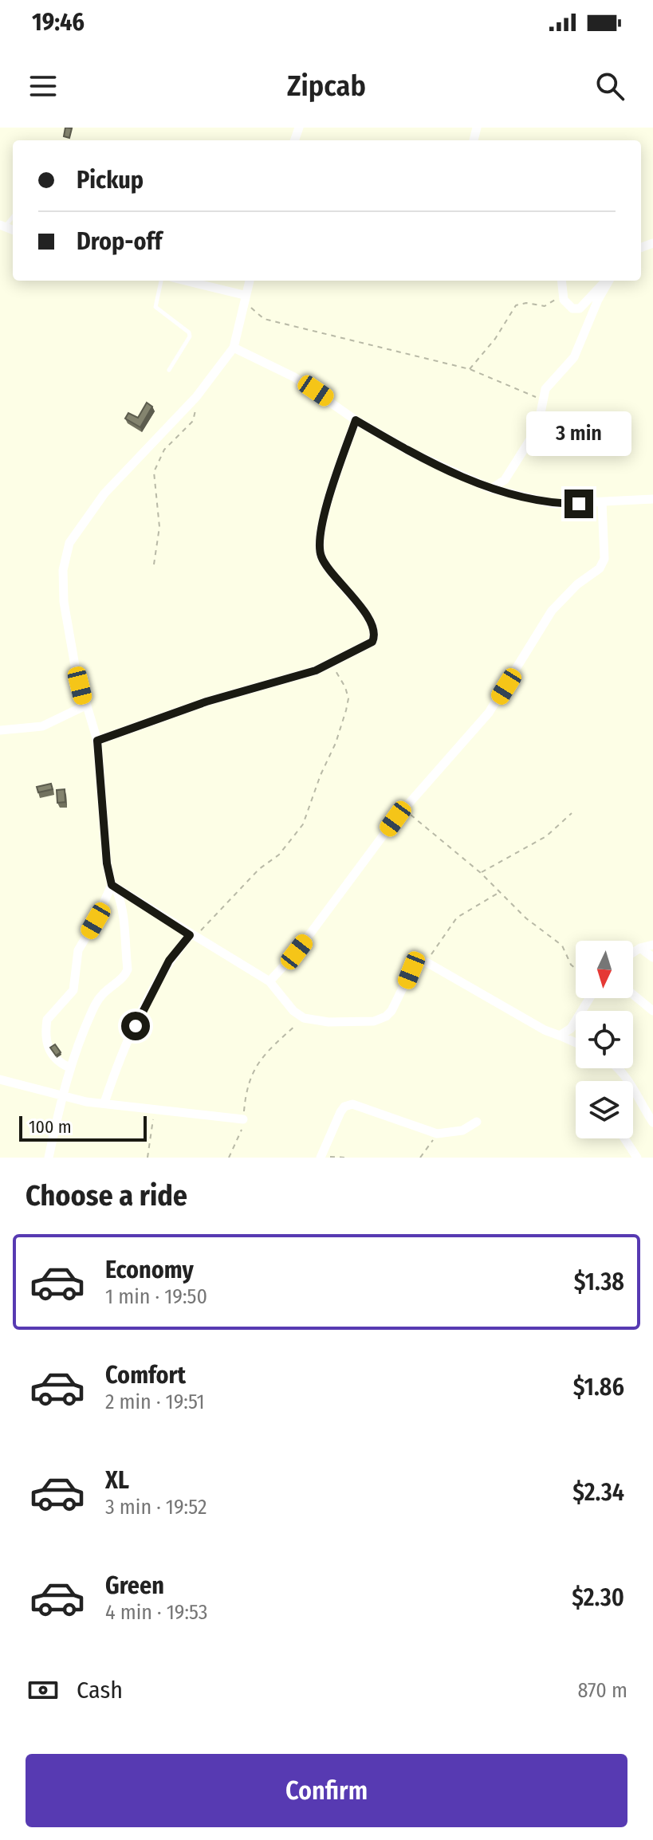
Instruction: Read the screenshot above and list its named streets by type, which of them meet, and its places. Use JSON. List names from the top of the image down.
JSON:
{
  "scale_bar": "100 m",
  "north": "bottom",
  "page": {
    "status": "19:46",
    "header": "Zipcab",
    "banner": ["Pickup", "Drop-off"],
    "bubble": "3 min",
    "scale": "100 m",
    "heading": "Choose a ride",
    "list": [
      {
        "name": "Economy",
        "note": "1 min · 19:50",
        "value": "$1.38"
      },
      {
        "name": "Comfort",
        "note": "2 min · 19:51",
        "value": "$1.86"
      },
      {
        "name": "XL",
        "note": "3 min · 19:52",
        "value": "$2.34"
      },
      {
        "name": "Green",
        "note": "4 min · 19:53",
        "value": "$2.30"
      }
    ],
    "pay": ["Cash", "870 m"],
    "buttons": "Confirm"
  }
}
